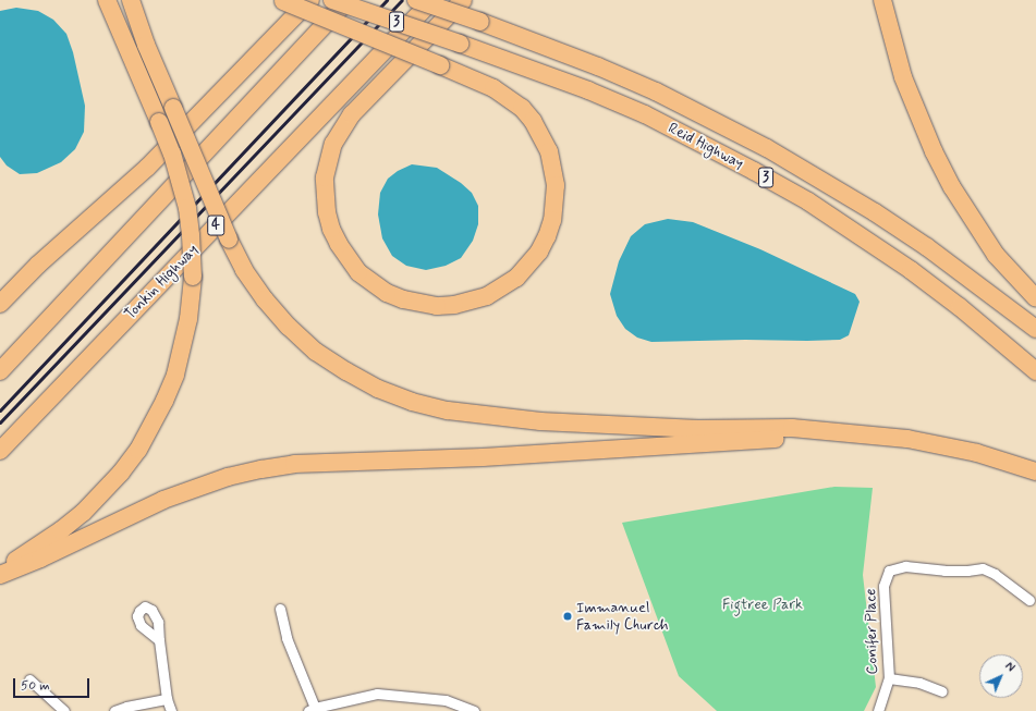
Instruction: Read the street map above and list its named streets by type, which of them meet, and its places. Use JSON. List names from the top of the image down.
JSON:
{
  "streets": {
    "highway": [
      "3",
      "Reid Highway",
      "4",
      "Tonkin Highway"
    ],
    "street": ["Conifer Place"]
  },
  "crossings": [
    ["3", "Reid Highway"]
  ],
  "parks": ["Figtree Park"],
  "places": ["Immanuel Family Church"],
  "scale_bar": "50 m",
  "north": "top right"
}
